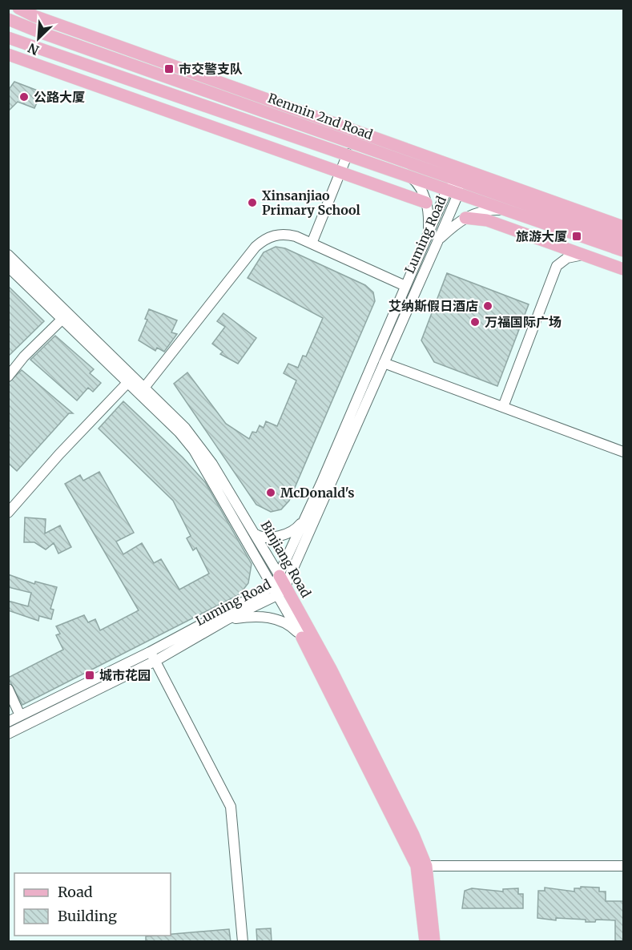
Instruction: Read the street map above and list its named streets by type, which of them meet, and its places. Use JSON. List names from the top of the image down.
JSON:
{
  "streets": {
    "main road": ["Renmin 2nd Road", "Binjiang Road"],
    "street": ["Luming Road"]
  },
  "crossings": [
    ["Renmin 2nd Road", "Luming Road"],
    ["Luming Road", "Binjiang Road"]
  ],
  "places": {
    "transit": ["市交警支队", "旅游大厦", "城市花园"],
    "other": [
      "公路大厦",
      "Xinsanjiao Primary School",
      "艾纳斯假日酒店",
      "万福国际广场",
      "McDonald's"
    ]
  },
  "legend": ["Road", "Building"],
  "north": "bottom left"
}
